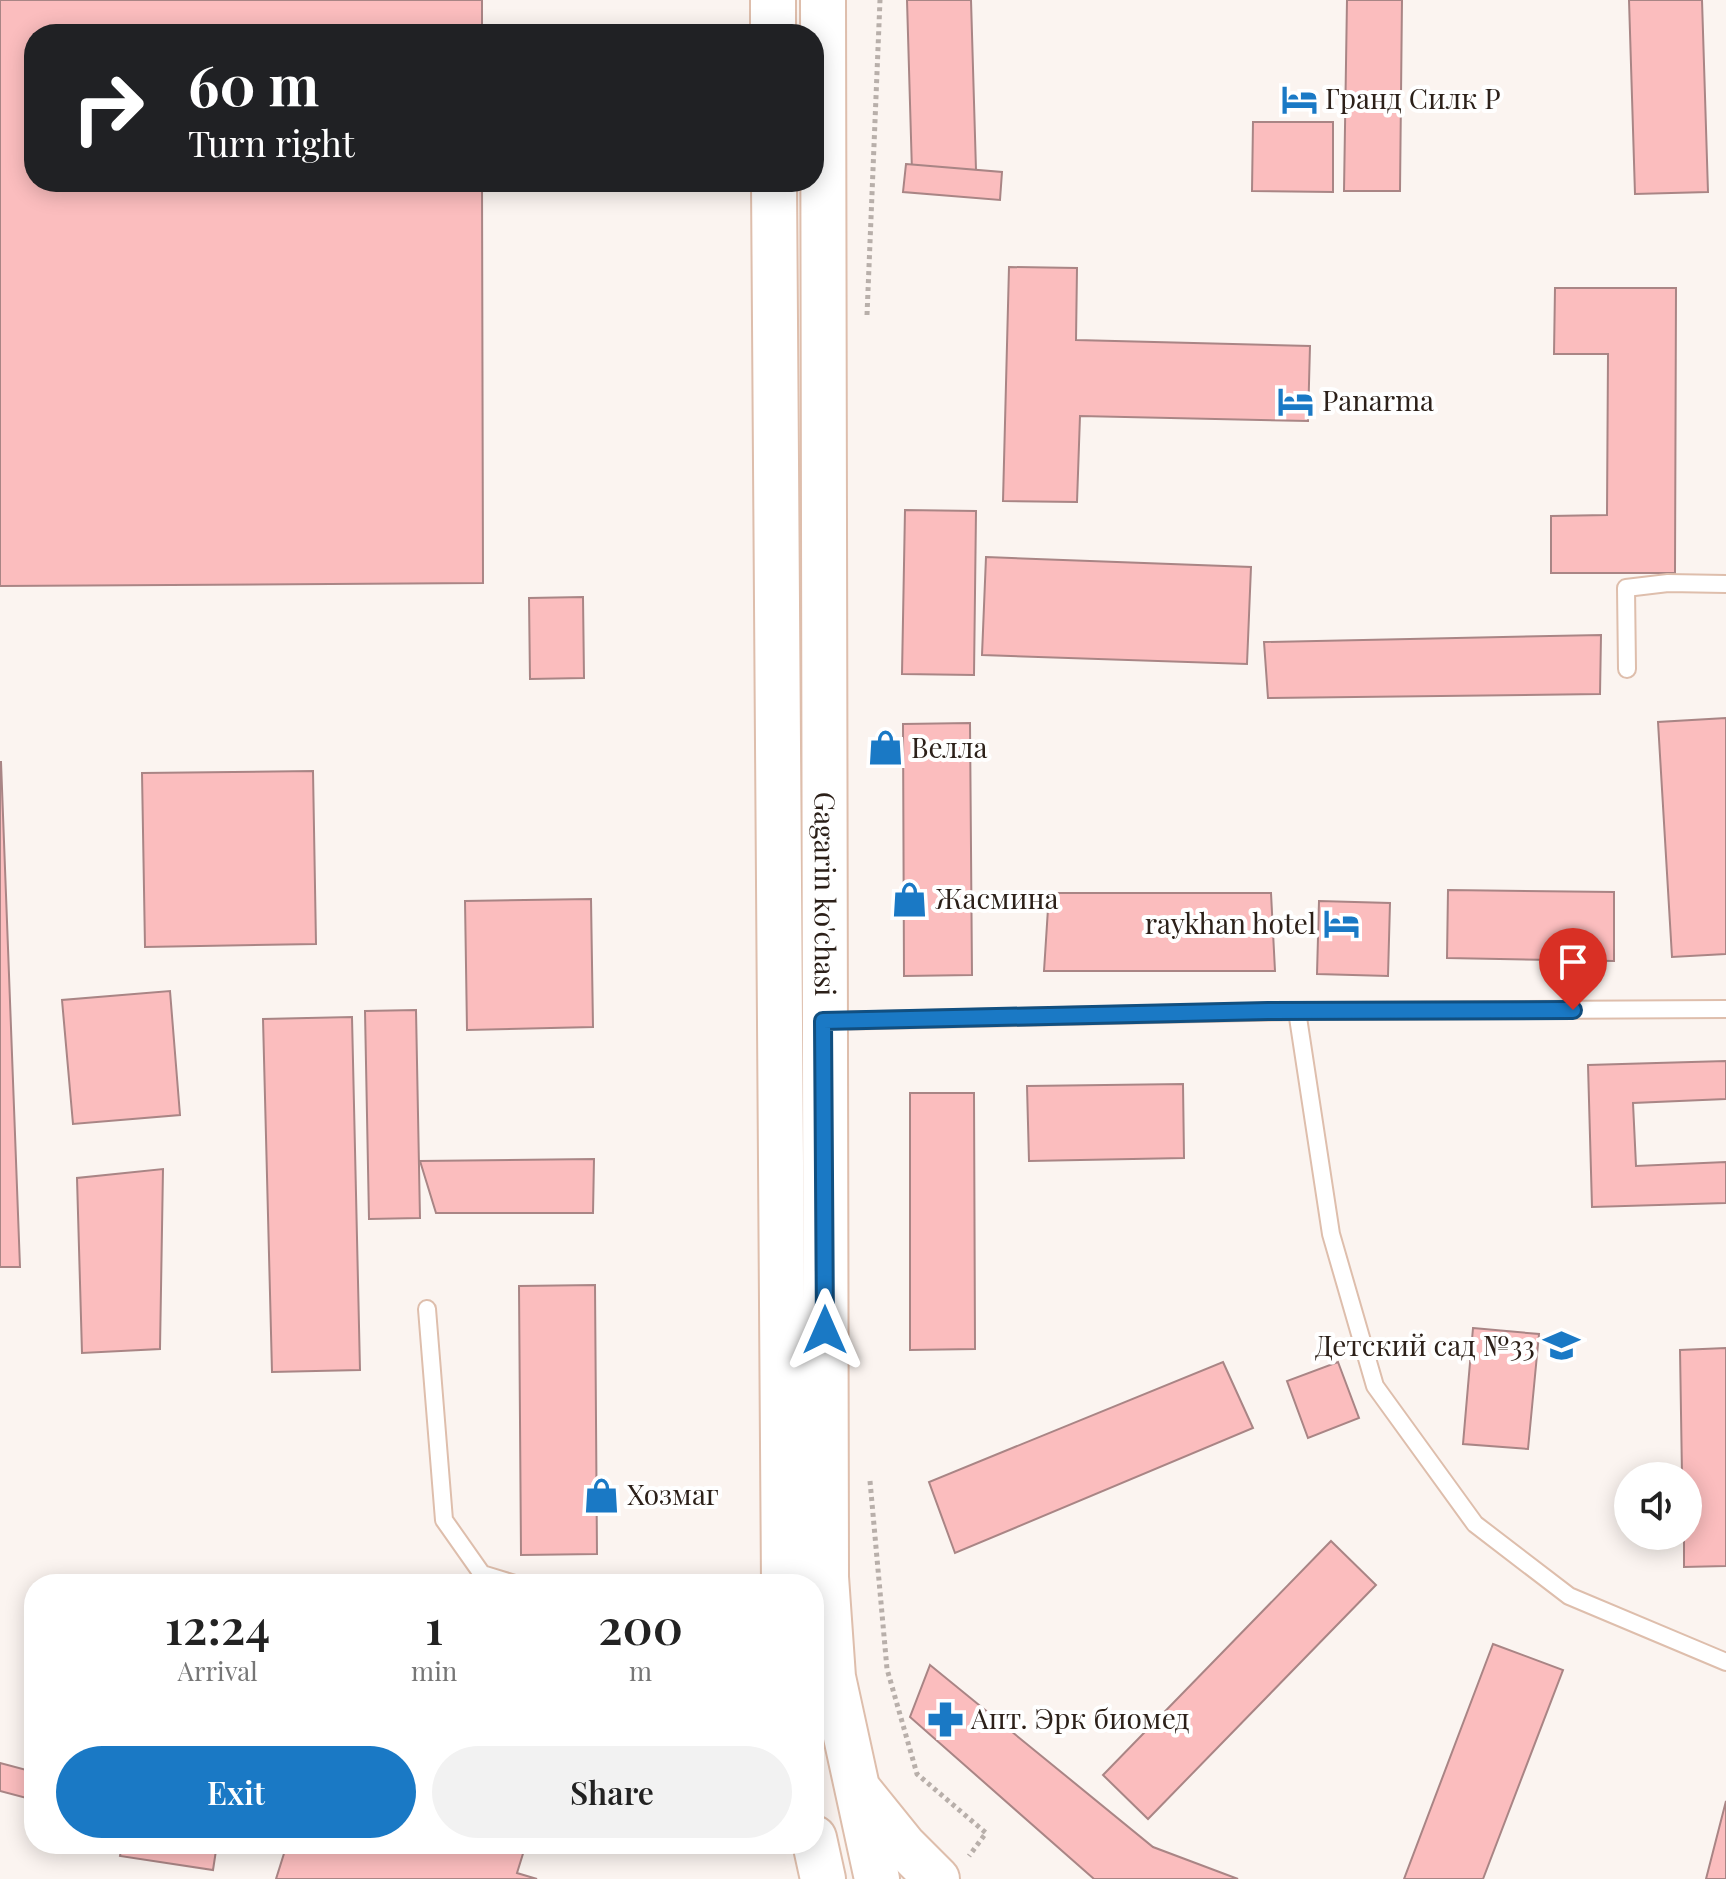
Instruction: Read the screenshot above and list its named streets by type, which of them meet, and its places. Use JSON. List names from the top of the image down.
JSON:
{
  "streets": {
    "main road": ["Gagarin ko'chasi"]
  },
  "places": {
    "hotel": ["Гранд Силк Р", "Panarma", "raykhan hotel"],
    "shop": ["Велла", "Жасмина", "Хозмаг"],
    "school or university": ["Детский сад №33"],
    "pharmacy": ["Апт. Эрк биомед"]
  },
  "page": {
    "turn": ["60 m", "Turn right"],
    "eta": [
      "12:24",
      "Arrival",
      "1",
      "min",
      "200",
      "m"
    ],
    "buttons": ["Exit", "Share"]
  }
}
